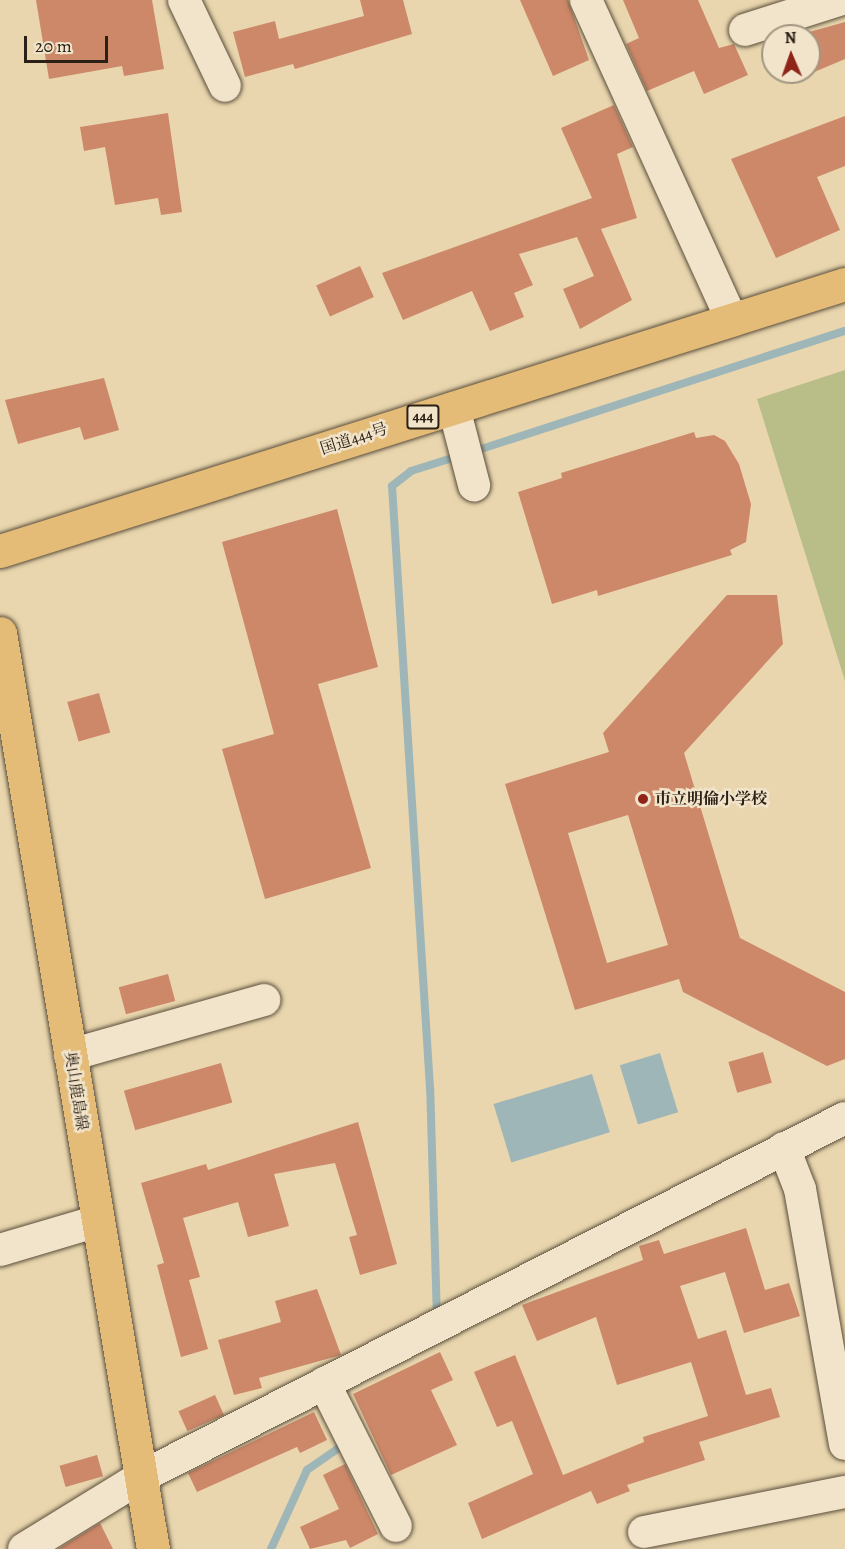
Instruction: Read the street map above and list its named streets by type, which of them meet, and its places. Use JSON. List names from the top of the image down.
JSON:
{
  "streets": {
    "main road": ["444", "国道444号", "奥山鹿島線"]
  },
  "places": ["市立明倫小学校"],
  "scale_bar": "20 m",
  "north": "top"
}
